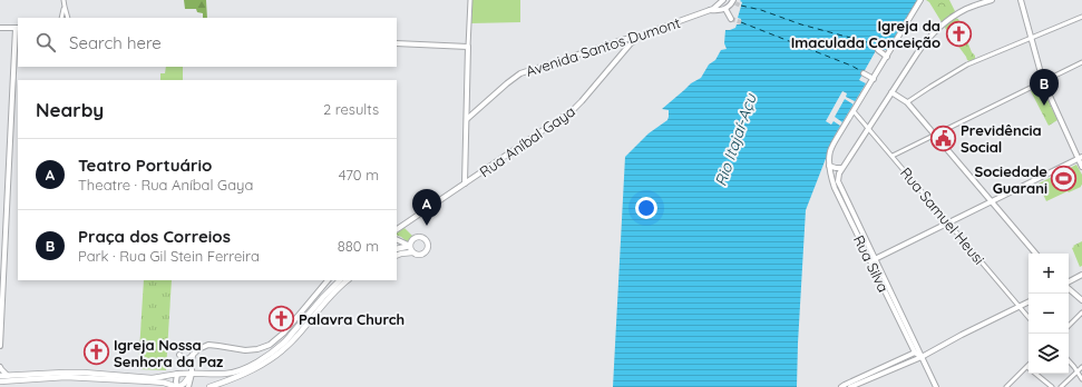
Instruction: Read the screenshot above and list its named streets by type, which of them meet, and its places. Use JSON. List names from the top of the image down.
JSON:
{
  "streets": {
    "main road": ["Avenida Santos Dumont", "Rua Aníbal Gaya", "Rua Silva"],
    "street": ["Rua Samuel Heusi"]
  },
  "crossings": [
    ["Avenida Santos Dumont", "Rua Aníbal Gaya"]
  ],
  "water": ["Rio Itajaí-Açu"],
  "places": {
    "church": ["Igreja da Imaculada Conceição", "Palavra Church", "Igreja Nossa Senhora da Paz"],
    "public building": ["Previdência Social"],
    "sports": ["Sociedade Guarani"]
  },
  "page": {
    "search": "Search here",
    "pins": ["B", "A"],
    "heading": ["Nearby", "2 results"],
    "list": [
      {
        "mark": "A",
        "name": "Teatro Portuário",
        "note": "Theatre · Rua Aníbal Gaya",
        "value": "470 m"
      },
      {
        "mark": "B",
        "name": "Praça dos Correios",
        "note": "Park · Rua Gil Stein Ferreira",
        "value": "880 m"
      }
    ],
    "map_buttons": ["+", "−"]
  }
}
